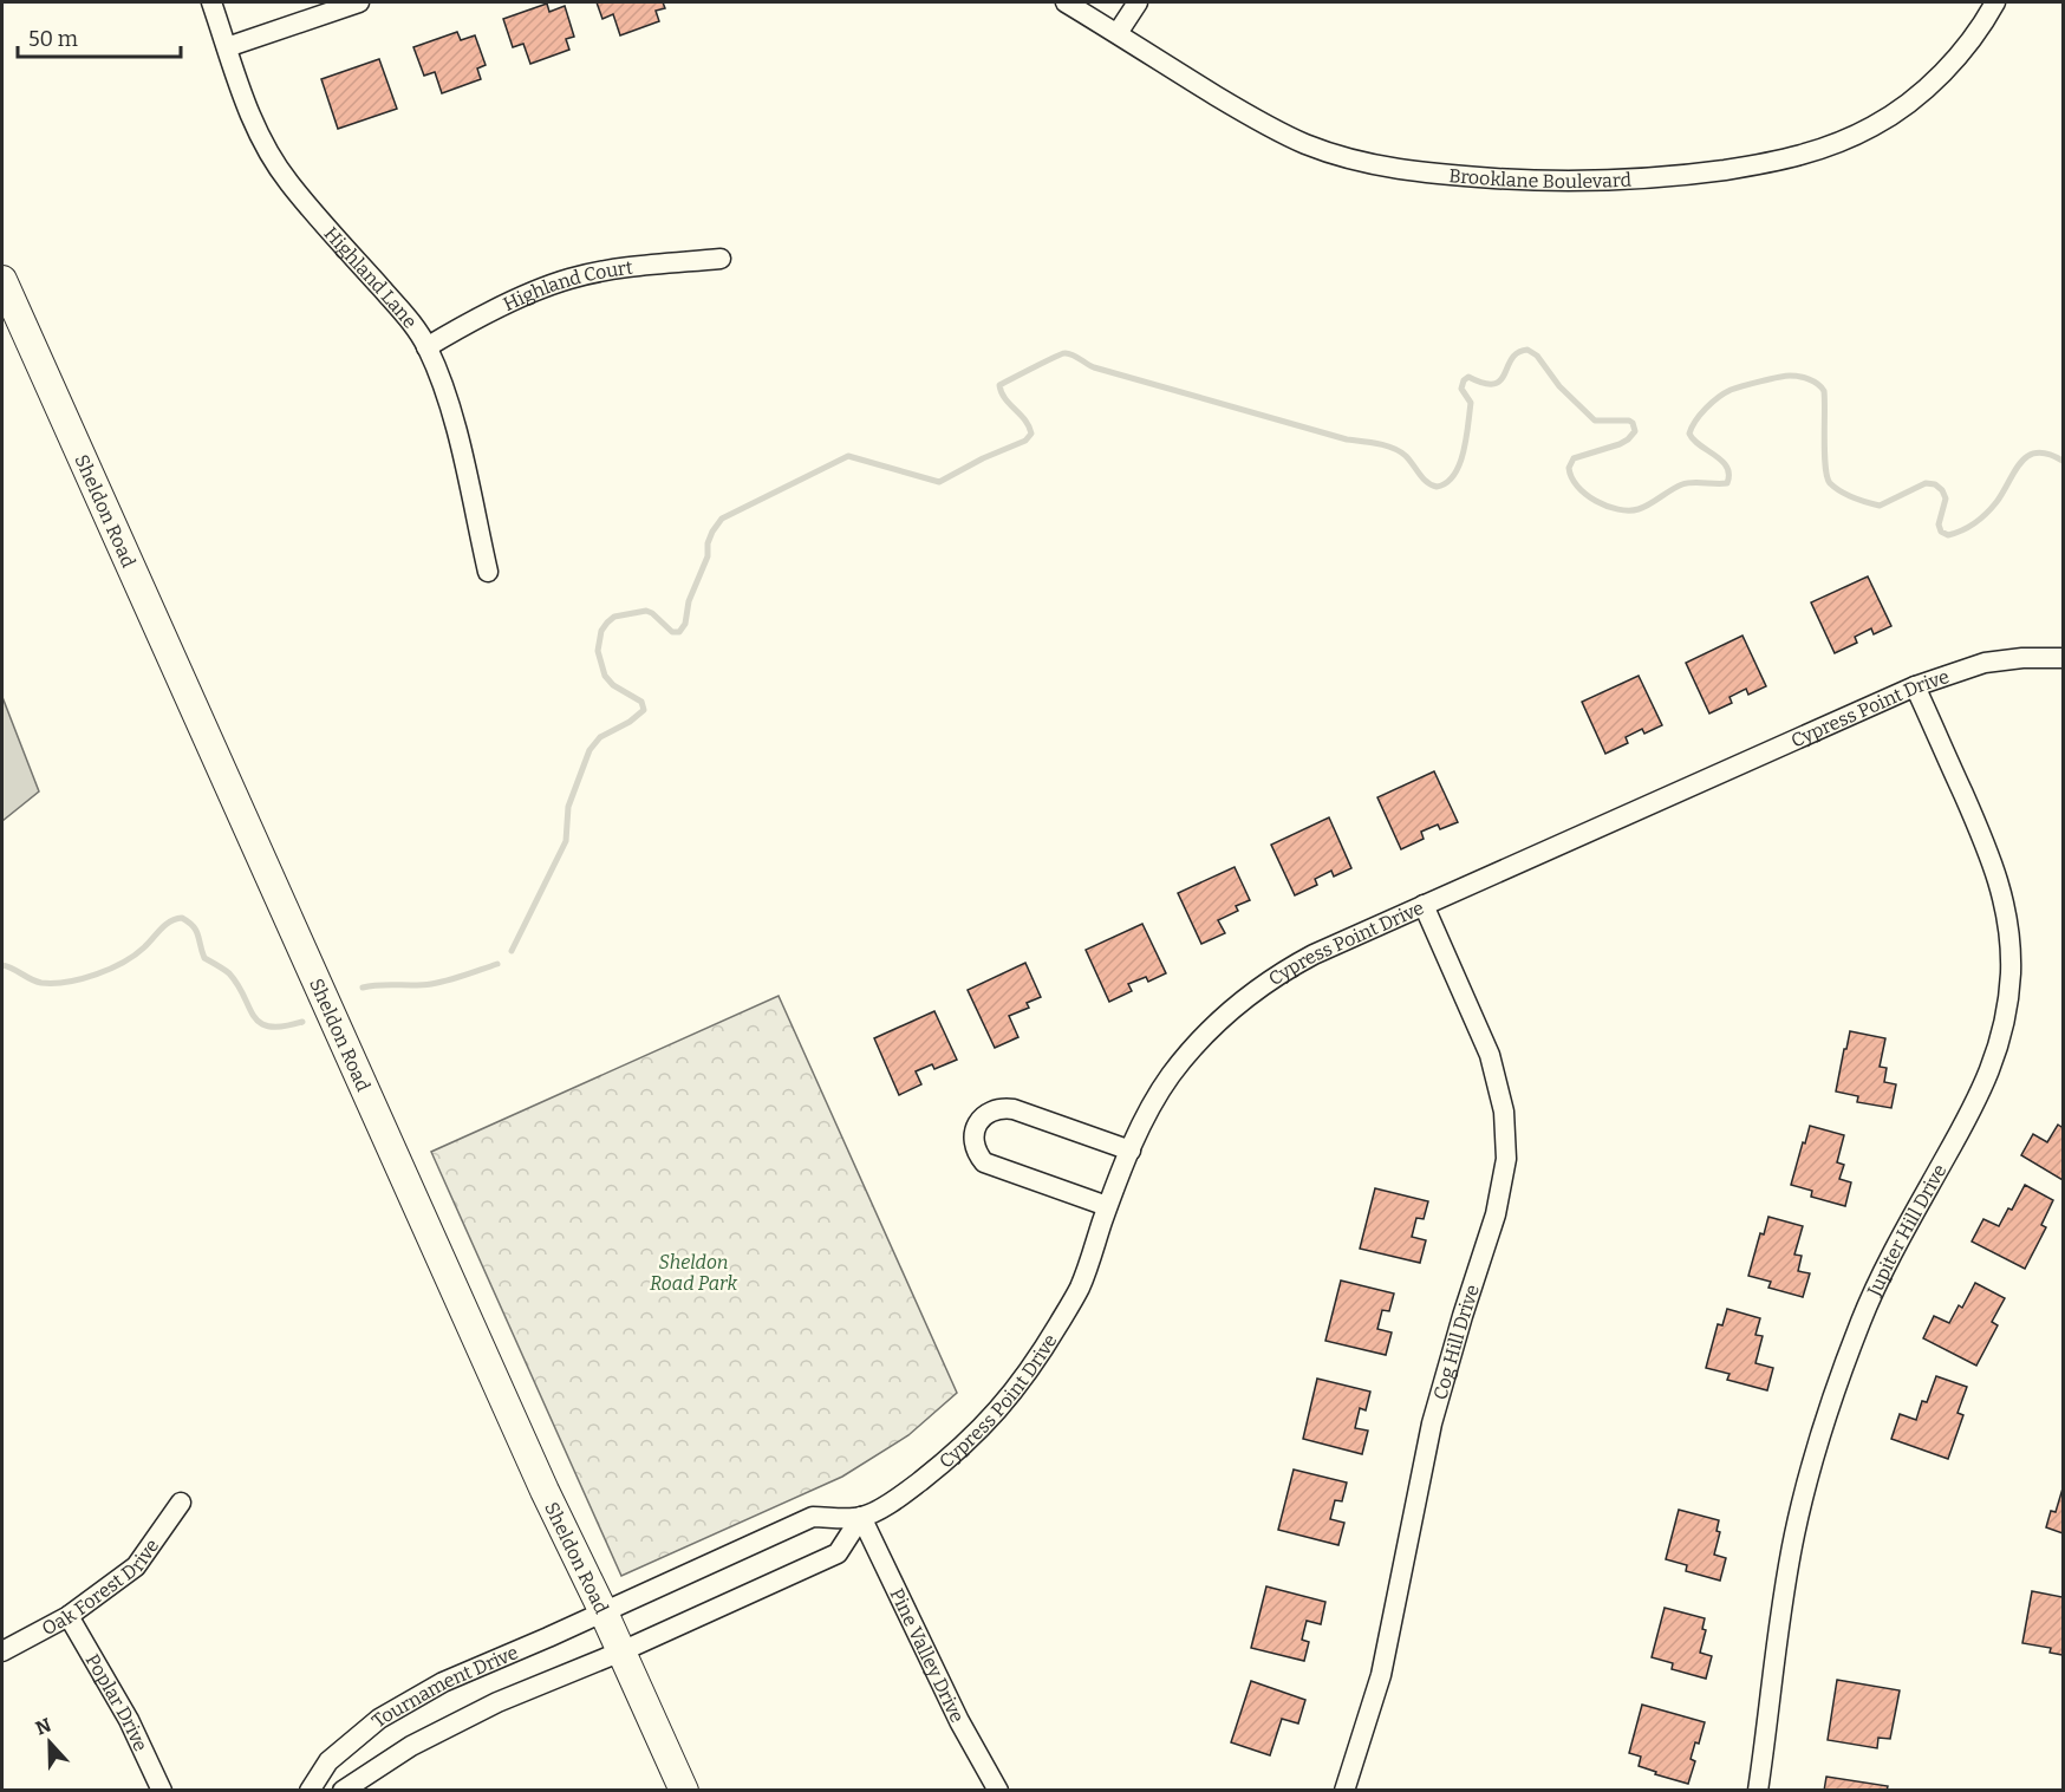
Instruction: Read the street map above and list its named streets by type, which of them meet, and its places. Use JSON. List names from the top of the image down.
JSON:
{
  "streets": {
    "main road": ["Sheldon Road"],
    "street": [
      "Brooklane Boulevard",
      "Highland Lane",
      "Highland Court",
      "Cypress Point Drive",
      "Jupiter Hill Drive",
      "Cog Hill Drive",
      "Oak Forest Drive",
      "Pine Valley Drive",
      "Tournament Drive",
      "Poplar Drive"
    ]
  },
  "crossings": [
    ["Highland Lane", "Highland Court"],
    ["Sheldon Road", "Cypress Point Drive"],
    ["Sheldon Road", "Tournament Drive"],
    ["Cypress Point Drive", "Jupiter Hill Drive"],
    ["Cypress Point Drive", "Cog Hill Drive"],
    ["Cypress Point Drive", "Pine Valley Drive"],
    ["Cypress Point Drive", "Tournament Drive"],
    ["Oak Forest Drive", "Poplar Drive"]
  ],
  "parks": ["Sheldon Road Park"],
  "scale_bar": "50 m",
  "north": "top"
}
